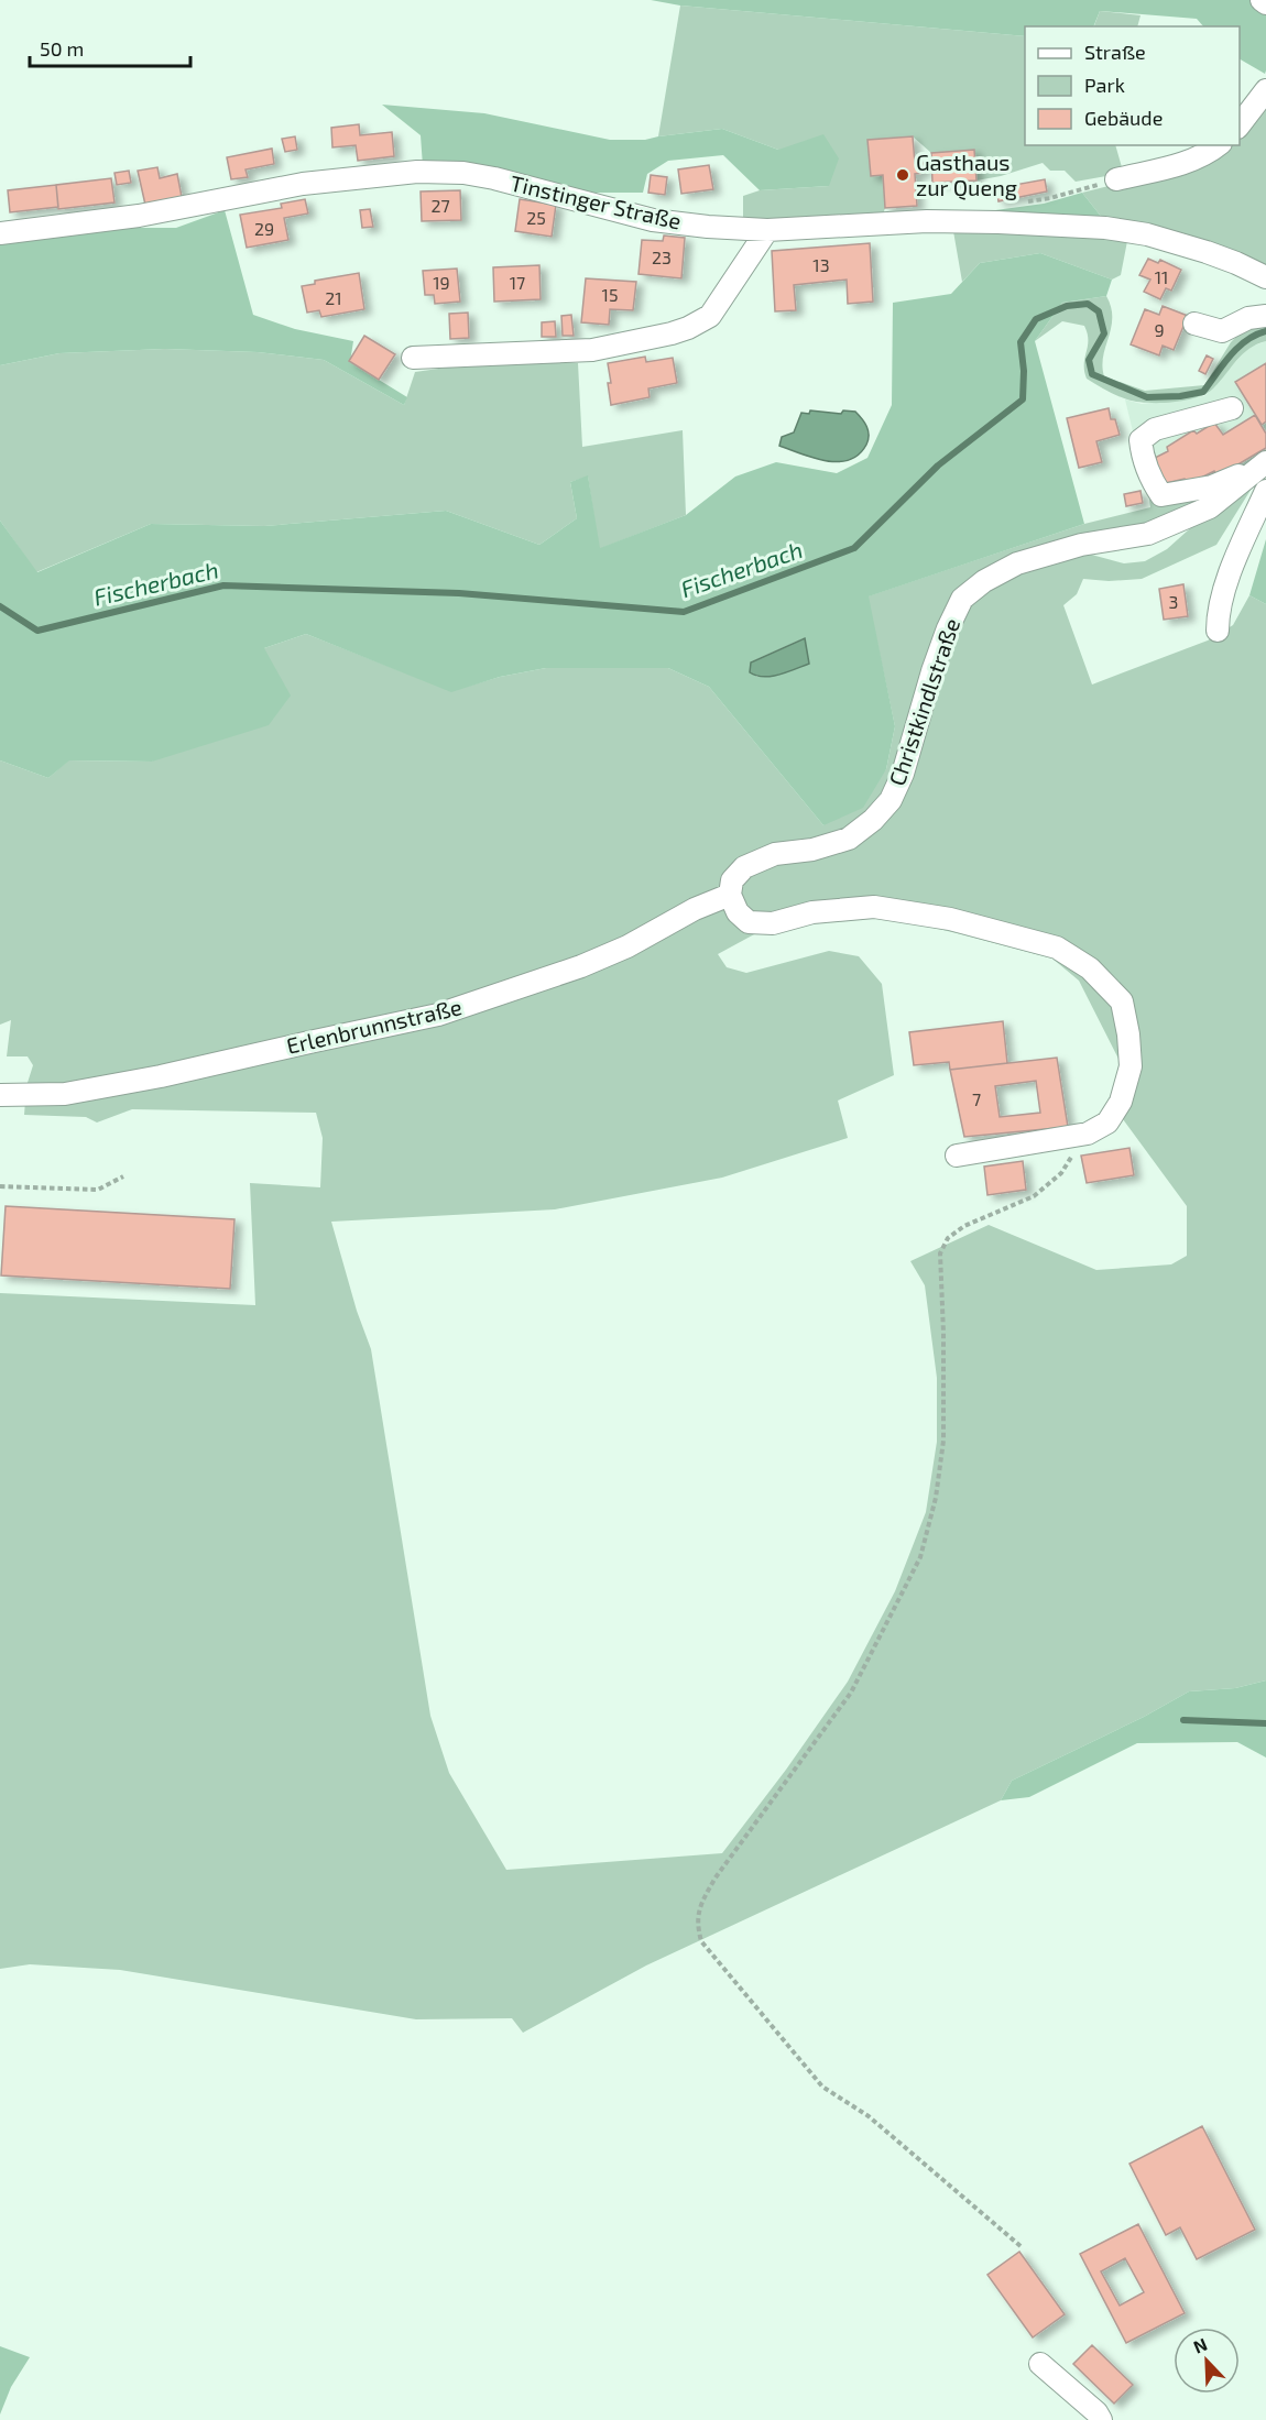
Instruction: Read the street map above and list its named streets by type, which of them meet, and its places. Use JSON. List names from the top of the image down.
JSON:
{
  "streets": {
    "street": ["Tinstinger Straße", "Christkindlstraße", "Erlenbrunnstraße"]
  },
  "crossings": [
    ["Christkindlstraße", "Erlenbrunnstraße"]
  ],
  "water": ["Fischerbach"],
  "places": ["Gasthaus zur Queng"],
  "house_numbers": [
    "27",
    "25",
    "29",
    "23",
    "13",
    "11",
    "19",
    "17",
    "15",
    "21",
    "9",
    "3",
    "7"
  ],
  "legend": ["Straße", "Park", "Gebäude"],
  "scale_bar": "50 m",
  "north": "top left"
}
